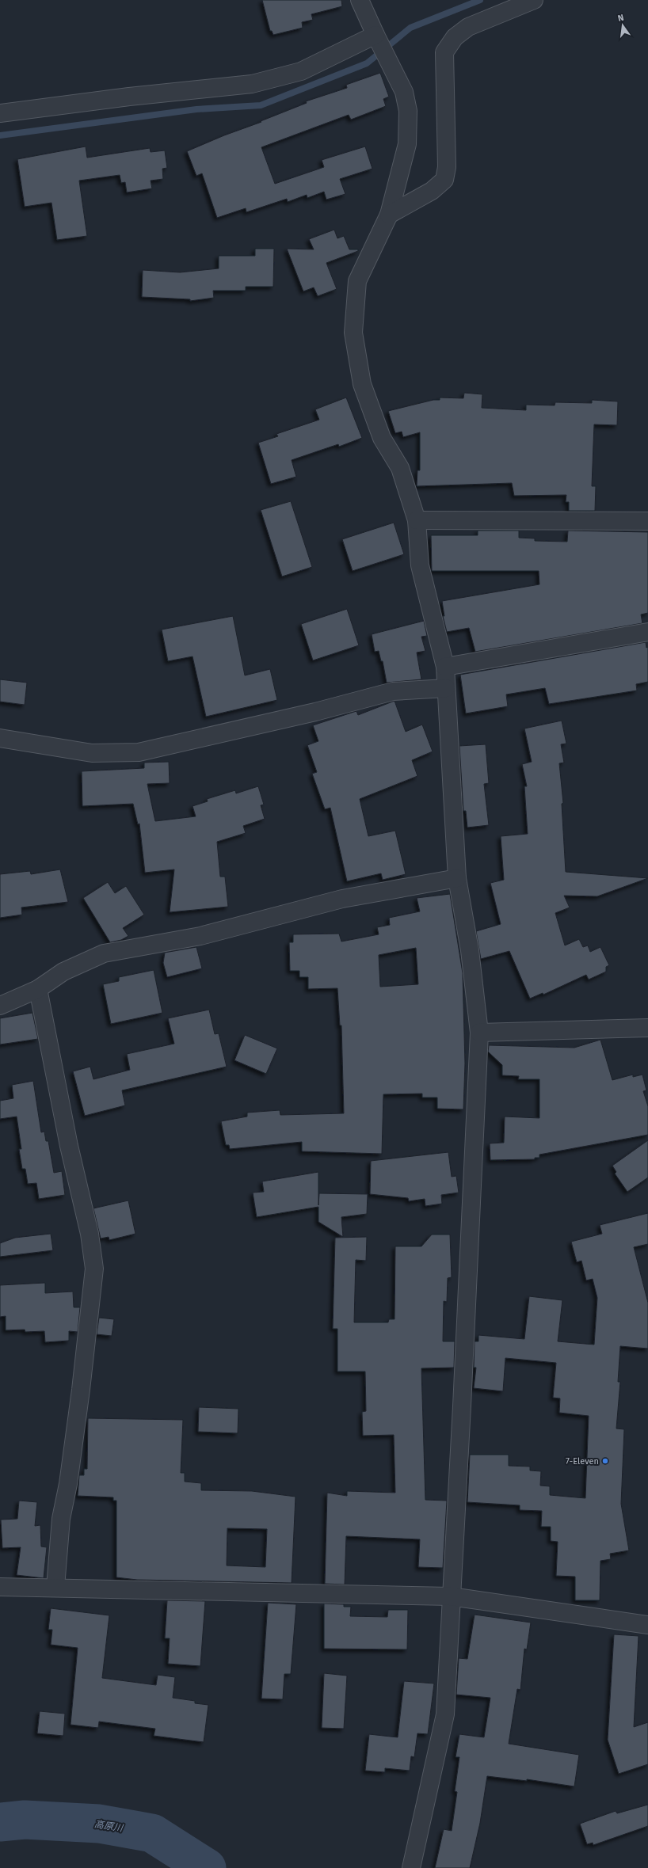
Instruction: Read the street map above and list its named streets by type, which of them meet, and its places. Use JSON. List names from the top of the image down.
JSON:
{
  "water": ["高原川"],
  "places": ["7-Eleven"],
  "north": "top"
}
